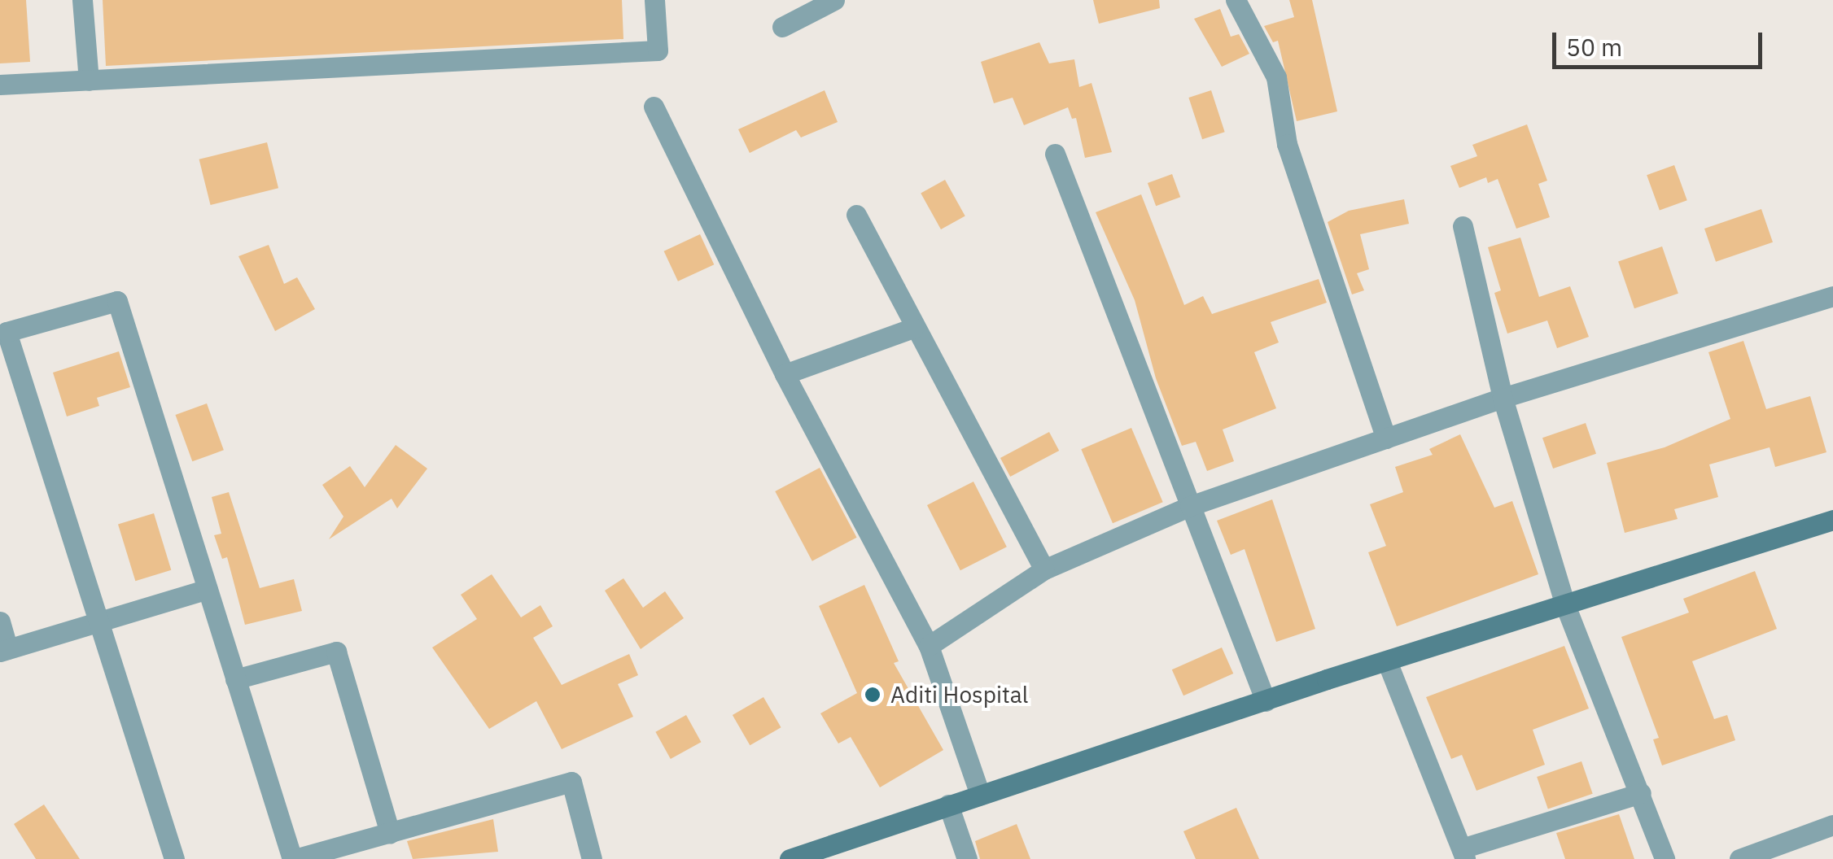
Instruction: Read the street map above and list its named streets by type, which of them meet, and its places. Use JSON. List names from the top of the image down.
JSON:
{
  "places": ["Aditi Hospital"],
  "scale_bar": "50 m"
}
